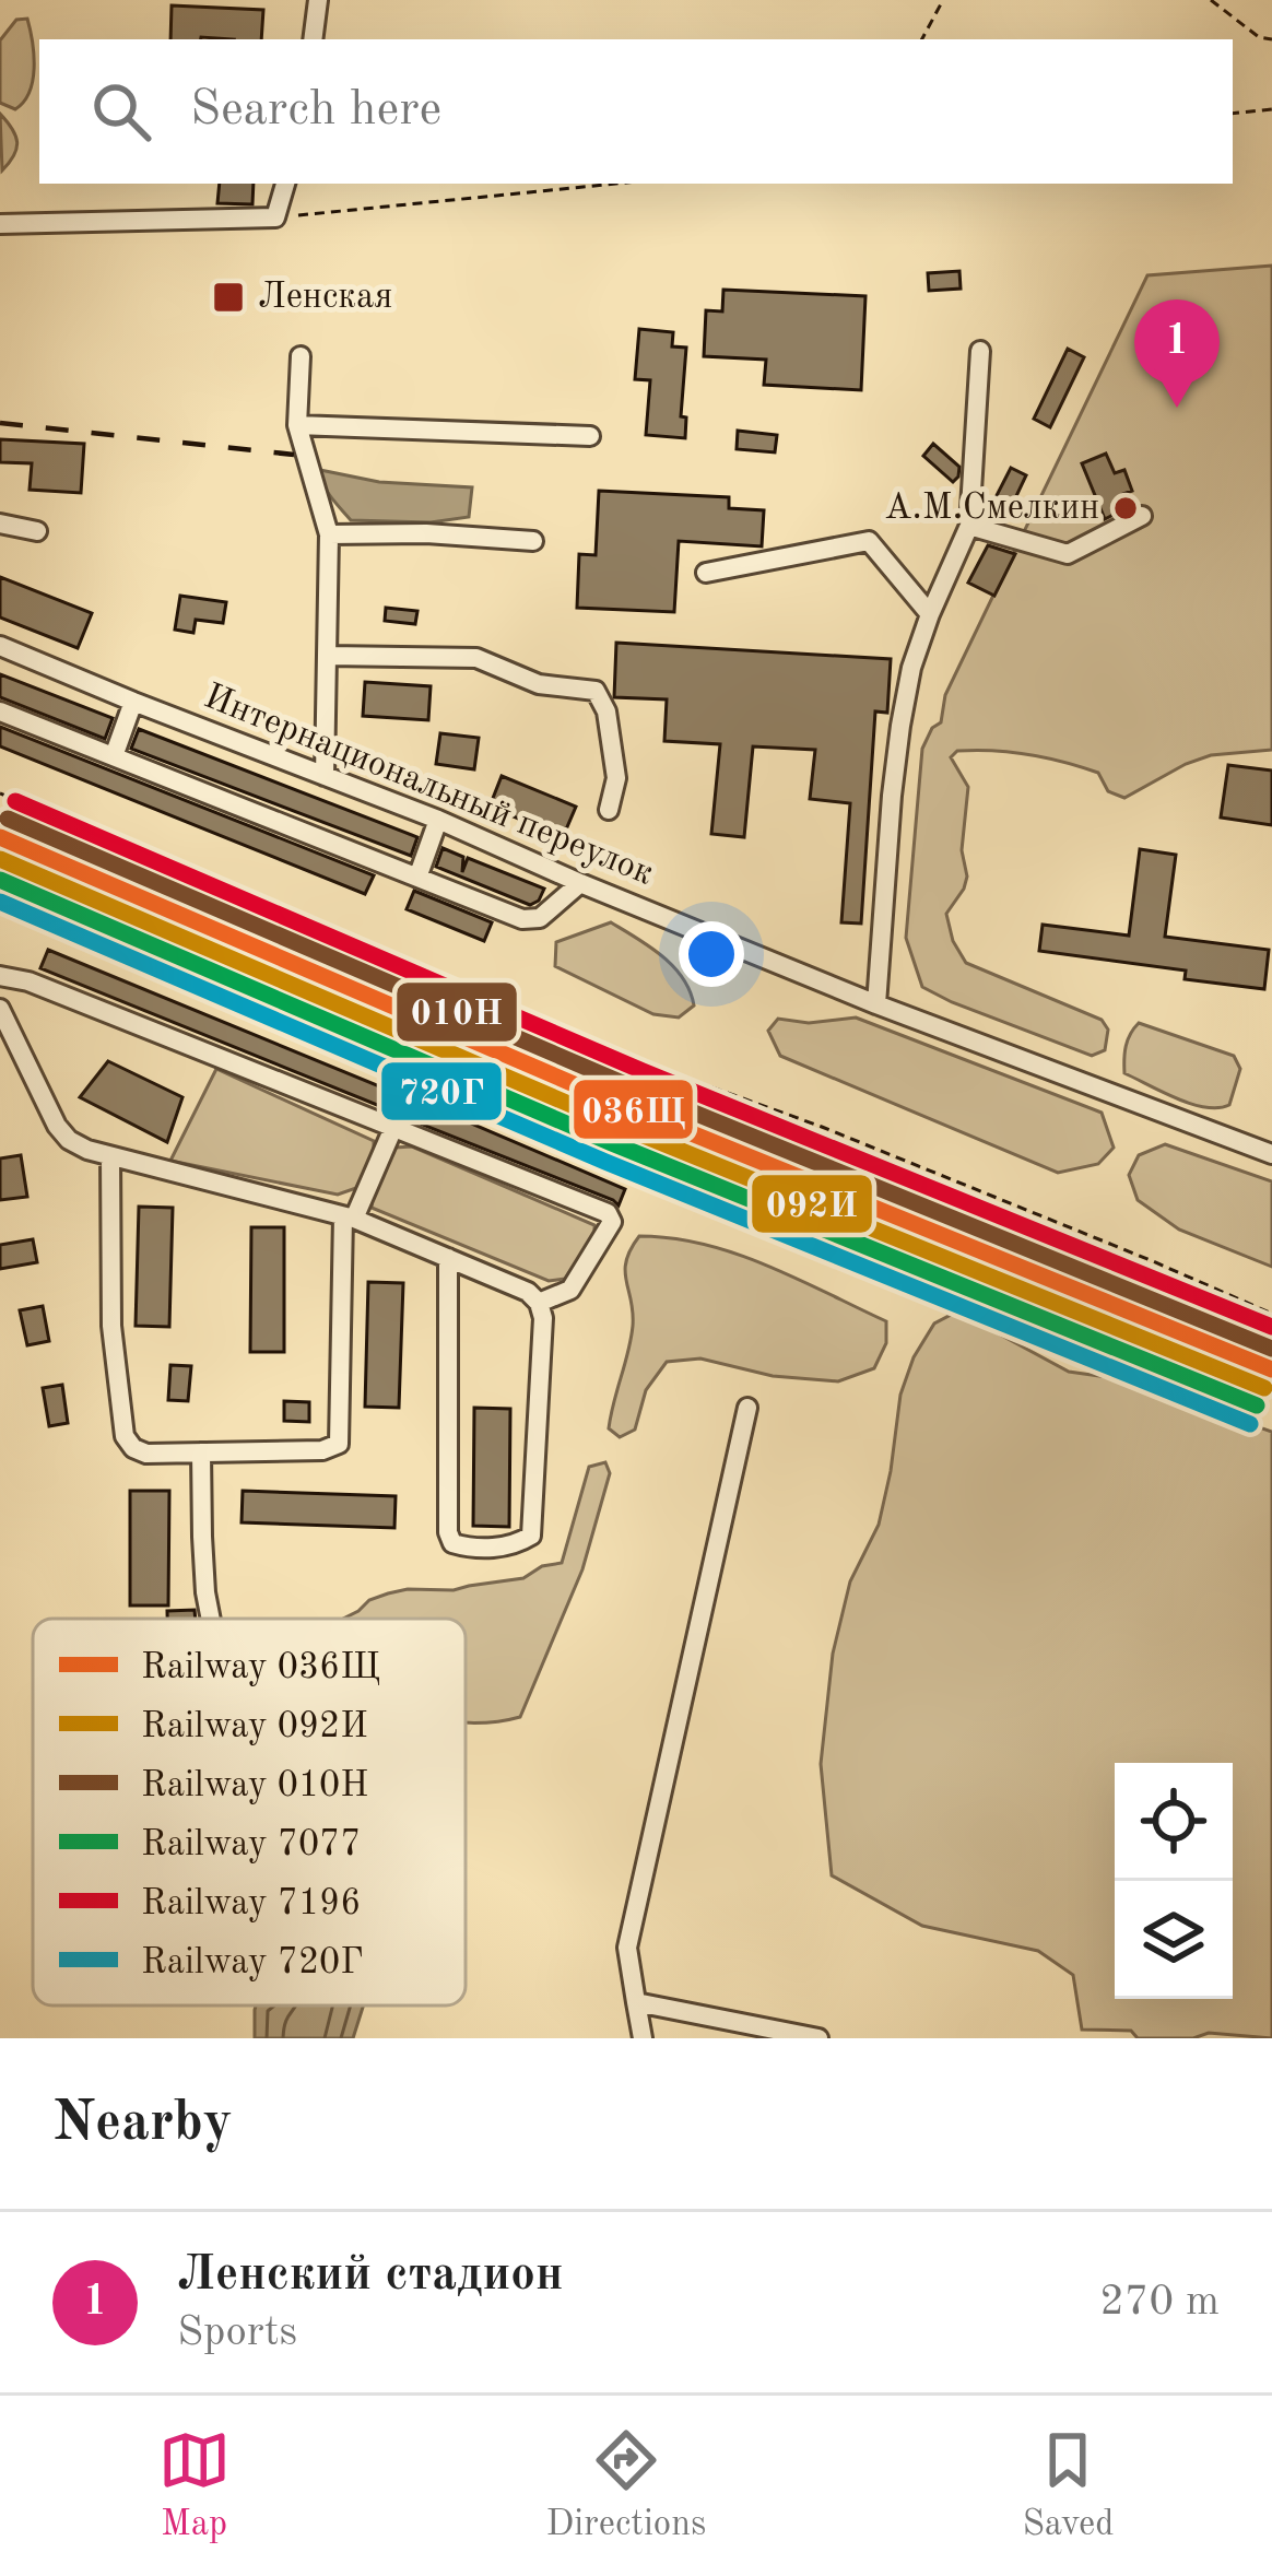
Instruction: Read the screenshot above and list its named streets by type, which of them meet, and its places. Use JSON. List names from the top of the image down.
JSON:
{
  "streets": {
    "street": ["Интернациональный переулок"]
  },
  "places": {
    "transit": ["Ленская"],
    "other": ["А.М.Смелкин"]
  },
  "lines": [
    "rail line 7196",
    "rail line 010Н",
    "rail line 036Щ",
    "rail line 092И",
    "rail line 7077",
    "rail line 720Г"
  ],
  "legend": [
    "Railway 036Щ",
    "Railway 092И",
    "Railway 010Н",
    "Railway 7077",
    "Railway 7196",
    "Railway 720Г"
  ],
  "page": {
    "search": "Search here",
    "pins": "1",
    "heading": "Nearby",
    "list": [
      {
        "mark": "1",
        "name": "Ленский стадион",
        "note": "Sports",
        "value": "270 m"
      }
    ],
    "nav": ["Map", "Directions", "Saved"]
  }
}
